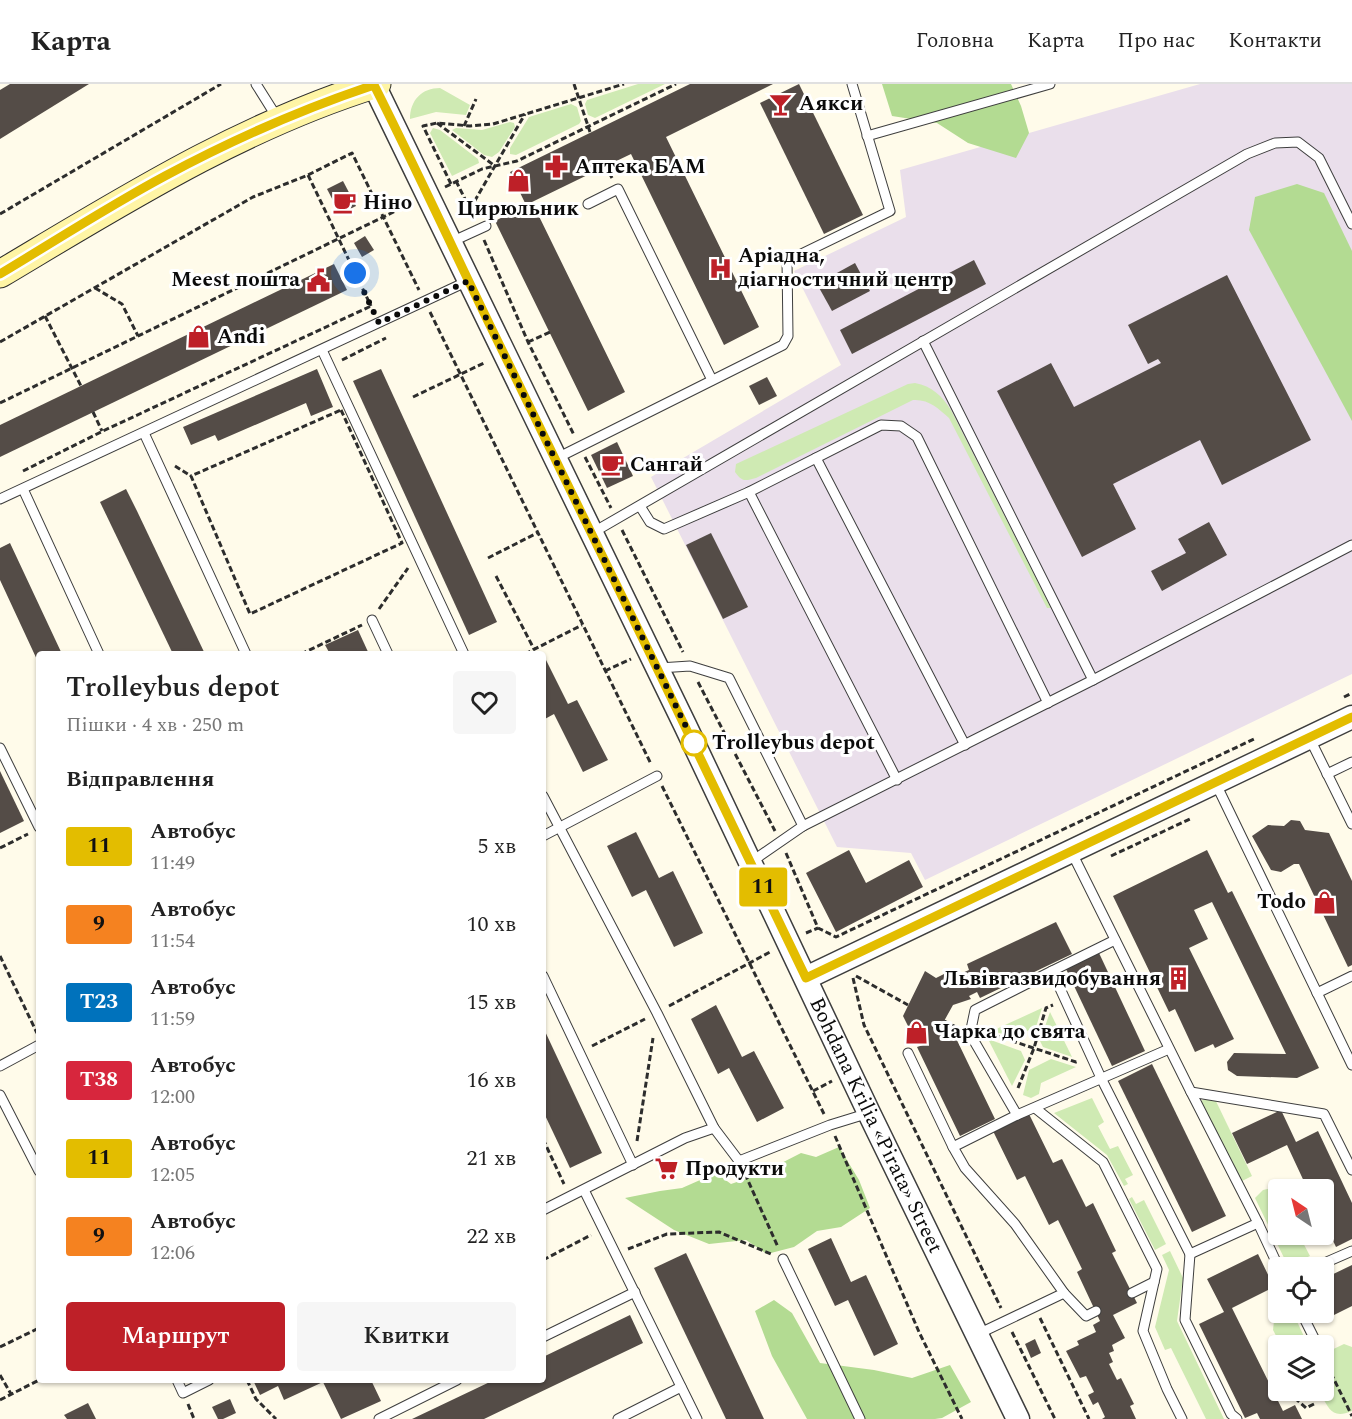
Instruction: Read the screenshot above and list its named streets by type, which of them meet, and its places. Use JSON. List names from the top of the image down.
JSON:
{
  "streets": {
    "street": ["Bohdana Krilia «Pirata» Street"]
  },
  "places": {
    "bar": ["Аякси"],
    "pharmacy": ["Аптека БАМ"],
    "shop": [
      "Цирюльник",
      "Andi",
      "Todo",
      "Чарка до свята"
    ],
    "cafe": ["Ніно", "Сангай"],
    "hospital": ["Аріадна, діагностичний центр"],
    "public building": ["Meest пошта"],
    "other": ["Trolleybus depot"],
    "building": ["Львівгазвидобування"],
    "supermarket": ["Продукти"]
  },
  "lines": ["bus line 11"],
  "north": "top left",
  "page": {
    "header": "Карта",
    "nav": [
      "Головна",
      "Карта",
      "Про нас",
      "Контакти"
    ],
    "on_map": "11",
    "heading": [
      ["Trolleybus depot", "Пішки · 4 хв · 250 m"],
      "Відправлення"
    ],
    "list": [
      {
        "mark": "11",
        "name": "Автобус",
        "note": "11:49",
        "value": "5 хв"
      },
      {
        "mark": "9",
        "name": "Автобус",
        "note": "11:54",
        "value": "10 хв"
      },
      {
        "mark": "Т23",
        "name": "Автобус",
        "note": "11:59",
        "value": "15 хв"
      },
      {
        "mark": "Т38",
        "name": "Автобус",
        "note": "12:00",
        "value": "16 хв"
      },
      {
        "mark": "11",
        "name": "Автобус",
        "note": "12:05",
        "value": "21 хв"
      },
      {
        "mark": "9",
        "name": "Автобус",
        "note": "12:06",
        "value": "22 хв"
      }
    ],
    "buttons": ["Маршрут", "Квитки"]
  }
}
